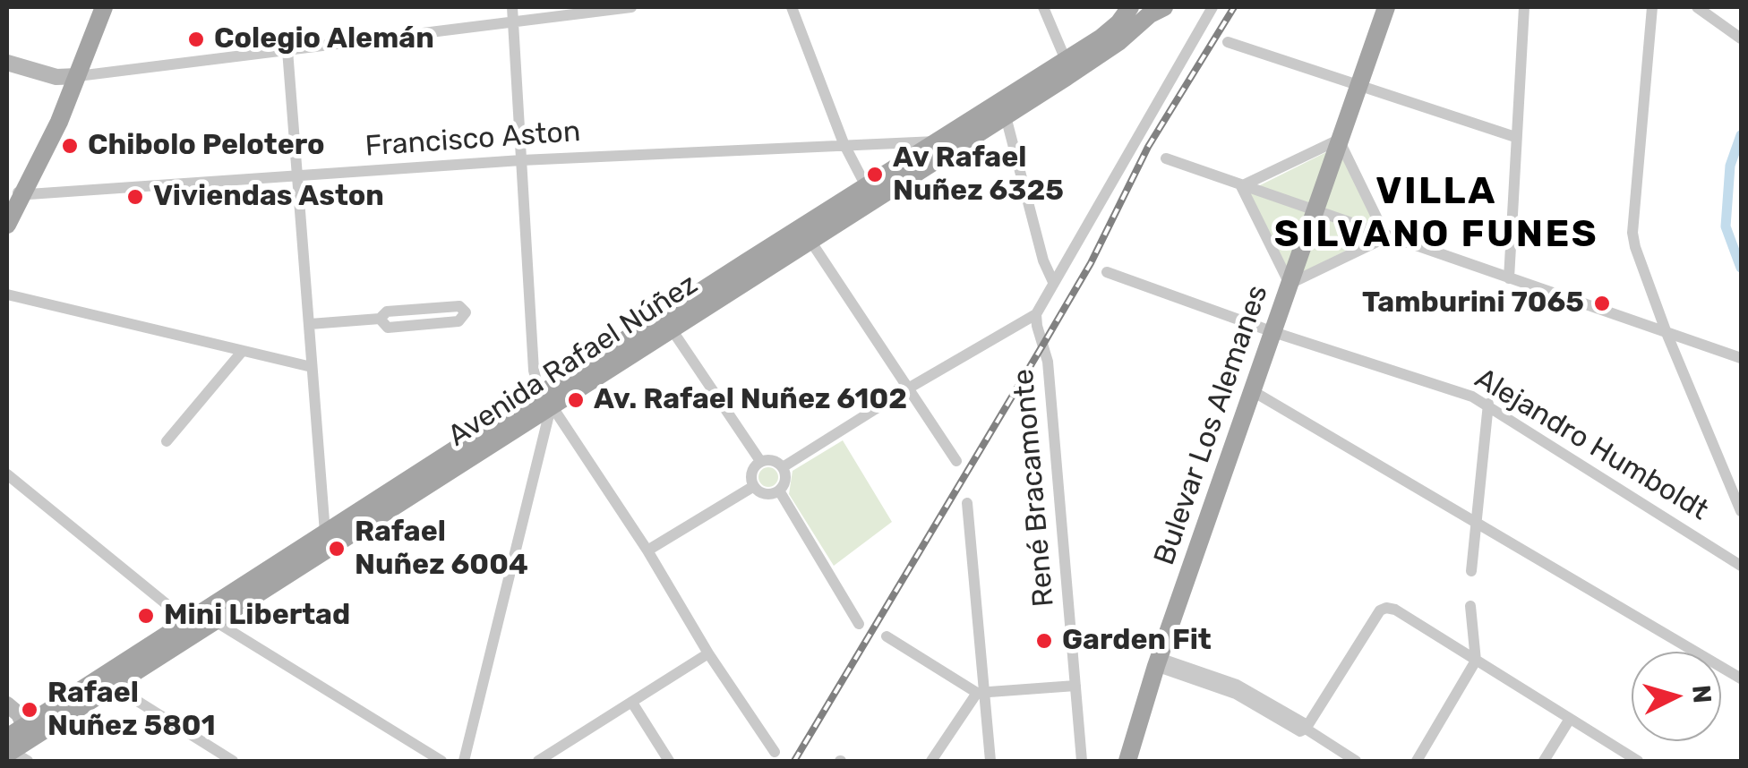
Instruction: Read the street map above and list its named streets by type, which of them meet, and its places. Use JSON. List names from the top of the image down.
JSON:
{
  "streets": {
    "main road": ["Avenida Rafael Núñez", "Bulevar Los Alemanes"],
    "street": ["Francisco Aston", "Alejandro Humboldt", "René Bracamonte"]
  },
  "crossings": [
    ["Francisco Aston", "Avenida Rafael Núñez"],
    ["Bulevar Los Alemanes", "Alejandro Humboldt"]
  ],
  "districts": ["VILLA SILVANO FUNES"],
  "places": [
    "Colegio Alemán",
    "Chibolo Pelotero",
    "Av Rafael Nuñez 6325",
    "Viviendas Aston",
    "Tamburini 7065",
    "Av. Rafael Nuñez 6102",
    "Rafael Nuñez 6004",
    "Mini Libertad",
    "Garden Fit",
    "Rafael Nuñez 5801"
  ],
  "north": "right"
}
